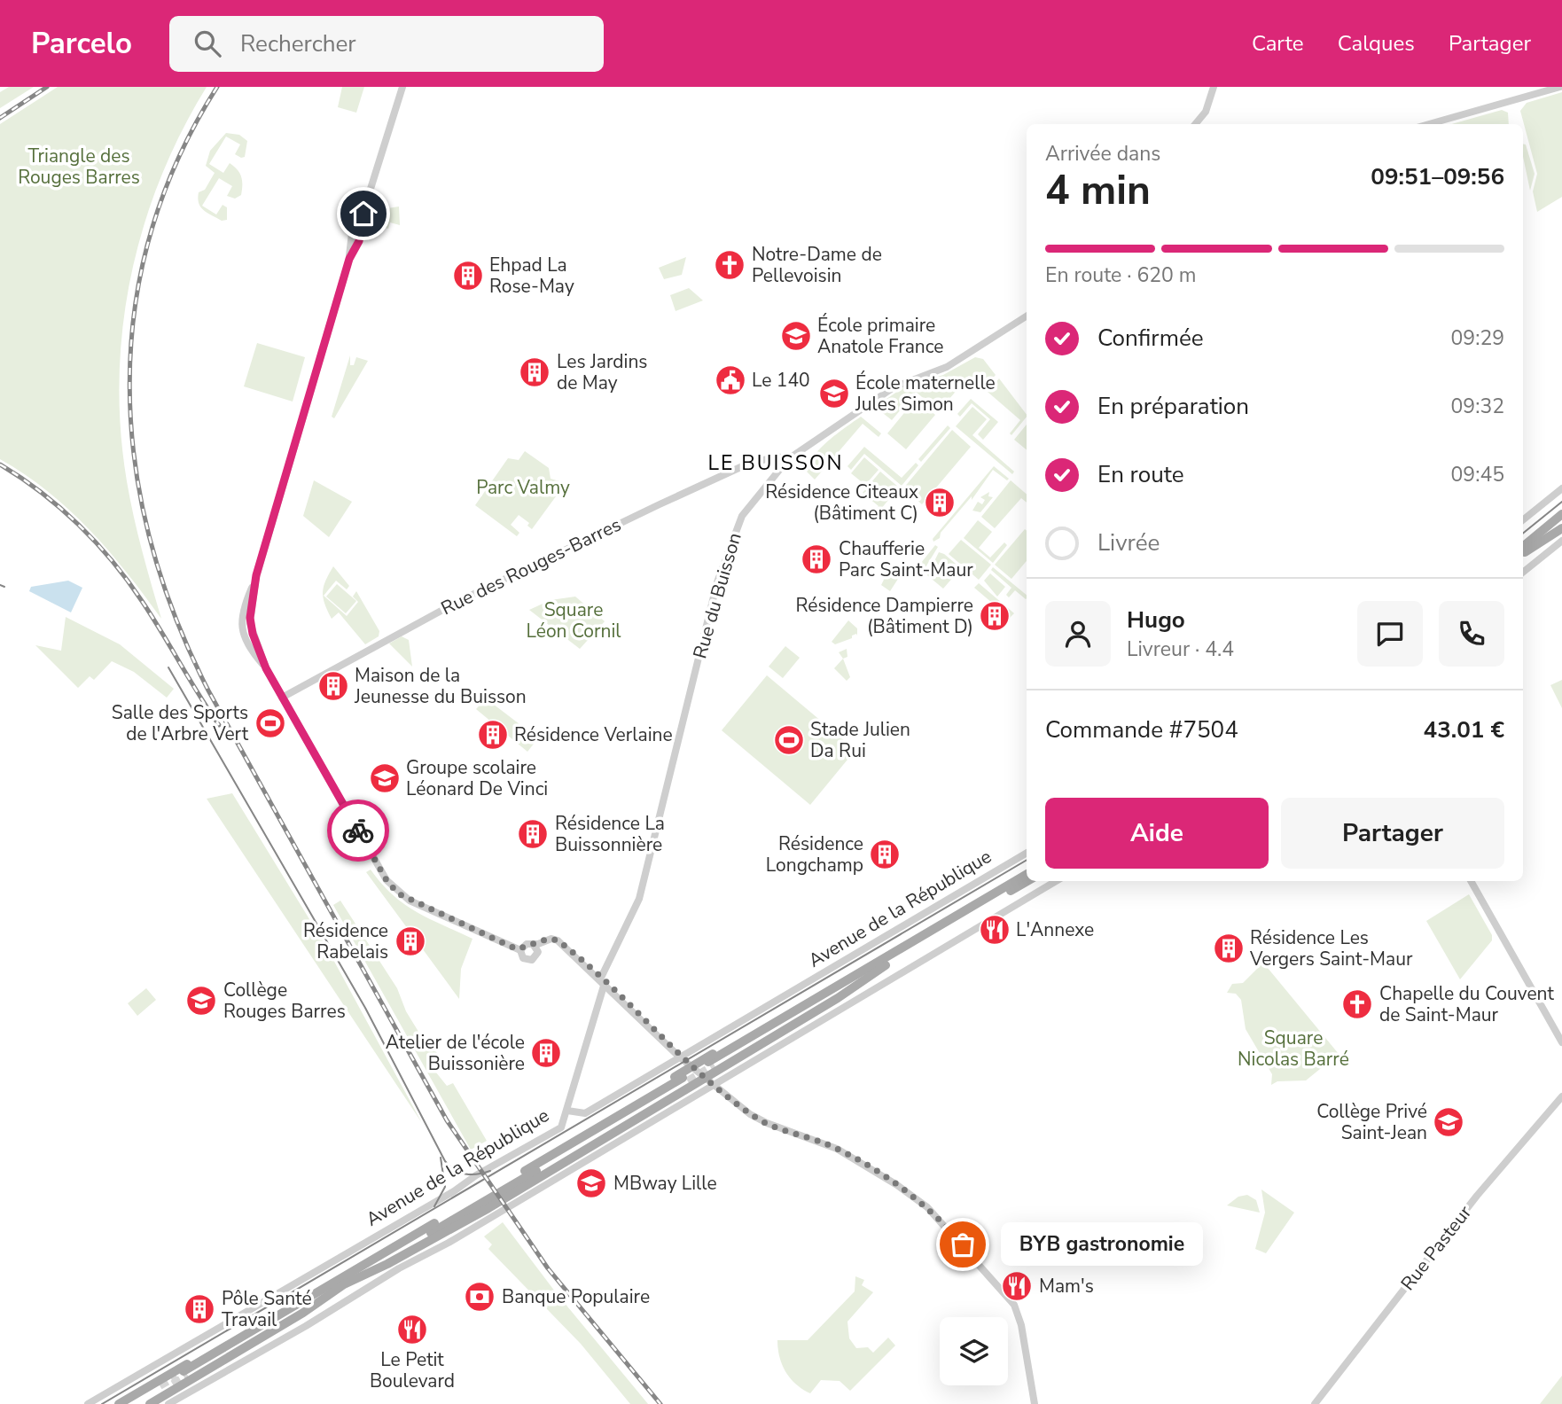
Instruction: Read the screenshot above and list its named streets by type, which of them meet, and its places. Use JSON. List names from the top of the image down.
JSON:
{
  "streets": {
    "main road": ["Avenue de la République"],
    "street": ["Rue des Rouges-Barres", "Rue du Buisson", "Rue Pasteur"]
  },
  "crossings": [
    ["Rue des Rouges-Barres", "Rue du Buisson"],
    ["Rue du Buisson", "Avenue de la République"]
  ],
  "districts": ["LE BUISSON"],
  "parks": [
    "Triangle des Rouges Barres",
    "Parc Valmy",
    "Square Léon Cornil",
    "Square Nicolas Barré"
  ],
  "places": {
    "church": ["Notre-Dame de Pellevoisin", "Chapelle du Couvent de Saint-Maur"],
    "building": [
      "Ehpad La Rose-May",
      "Les Jardins de May",
      "Résidence Citeaux (Bâtiment C)",
      "Chaufferie Parc Saint-Maur",
      "Résidence Dampierre (Bâtiment D)",
      "Maison de la Jeunesse du Buisson",
      "Résidence Verlaine",
      "Résidence La Buissonnière",
      "Résidence Longchamp",
      "Résidence Rabelais",
      "Résidence Les Vergers Saint-Maur",
      "Atelier de l'école Buissonière",
      "Pôle Santé Travail"
    ],
    "school or university": [
      "École primaire Anatole France",
      "École maternelle Jules Simon",
      "Groupe scolaire Léonard De Vinci",
      "Collège Rouges Barres",
      "Collège Privé Saint-Jean",
      "MBway Lille"
    ],
    "public building": ["Le 140"],
    "sports": ["Salle des Sports de l'Arbre Vert", "Stade Julien Da Rui"],
    "restaurant": ["L'Annexe", "Mam's", "Le Petit Boulevard"],
    "other": ["BYB gastronomie"],
    "bank": ["Banque Populaire"]
  },
  "page": {
    "header": "Parcelo",
    "search": "Rechercher",
    "nav": ["Carte", "Calques", "Partager"],
    "heading": ["4 min", "Arrivée dans", "09:51–09:56"],
    "panel": [
      "Hugo",
      "Livreur · 4.4",
      "Commande #7504",
      "43.01 €"
    ],
    "bar": "En route · 620 m",
    "list": [
      ["Confirmée", "09:29"],
      ["En préparation", "09:32"],
      ["En route", "09:45"],
      "Livrée"
    ],
    "buttons": ["Aide", "Partager"],
    "bubble": "BYB gastronomie"
  }
}
